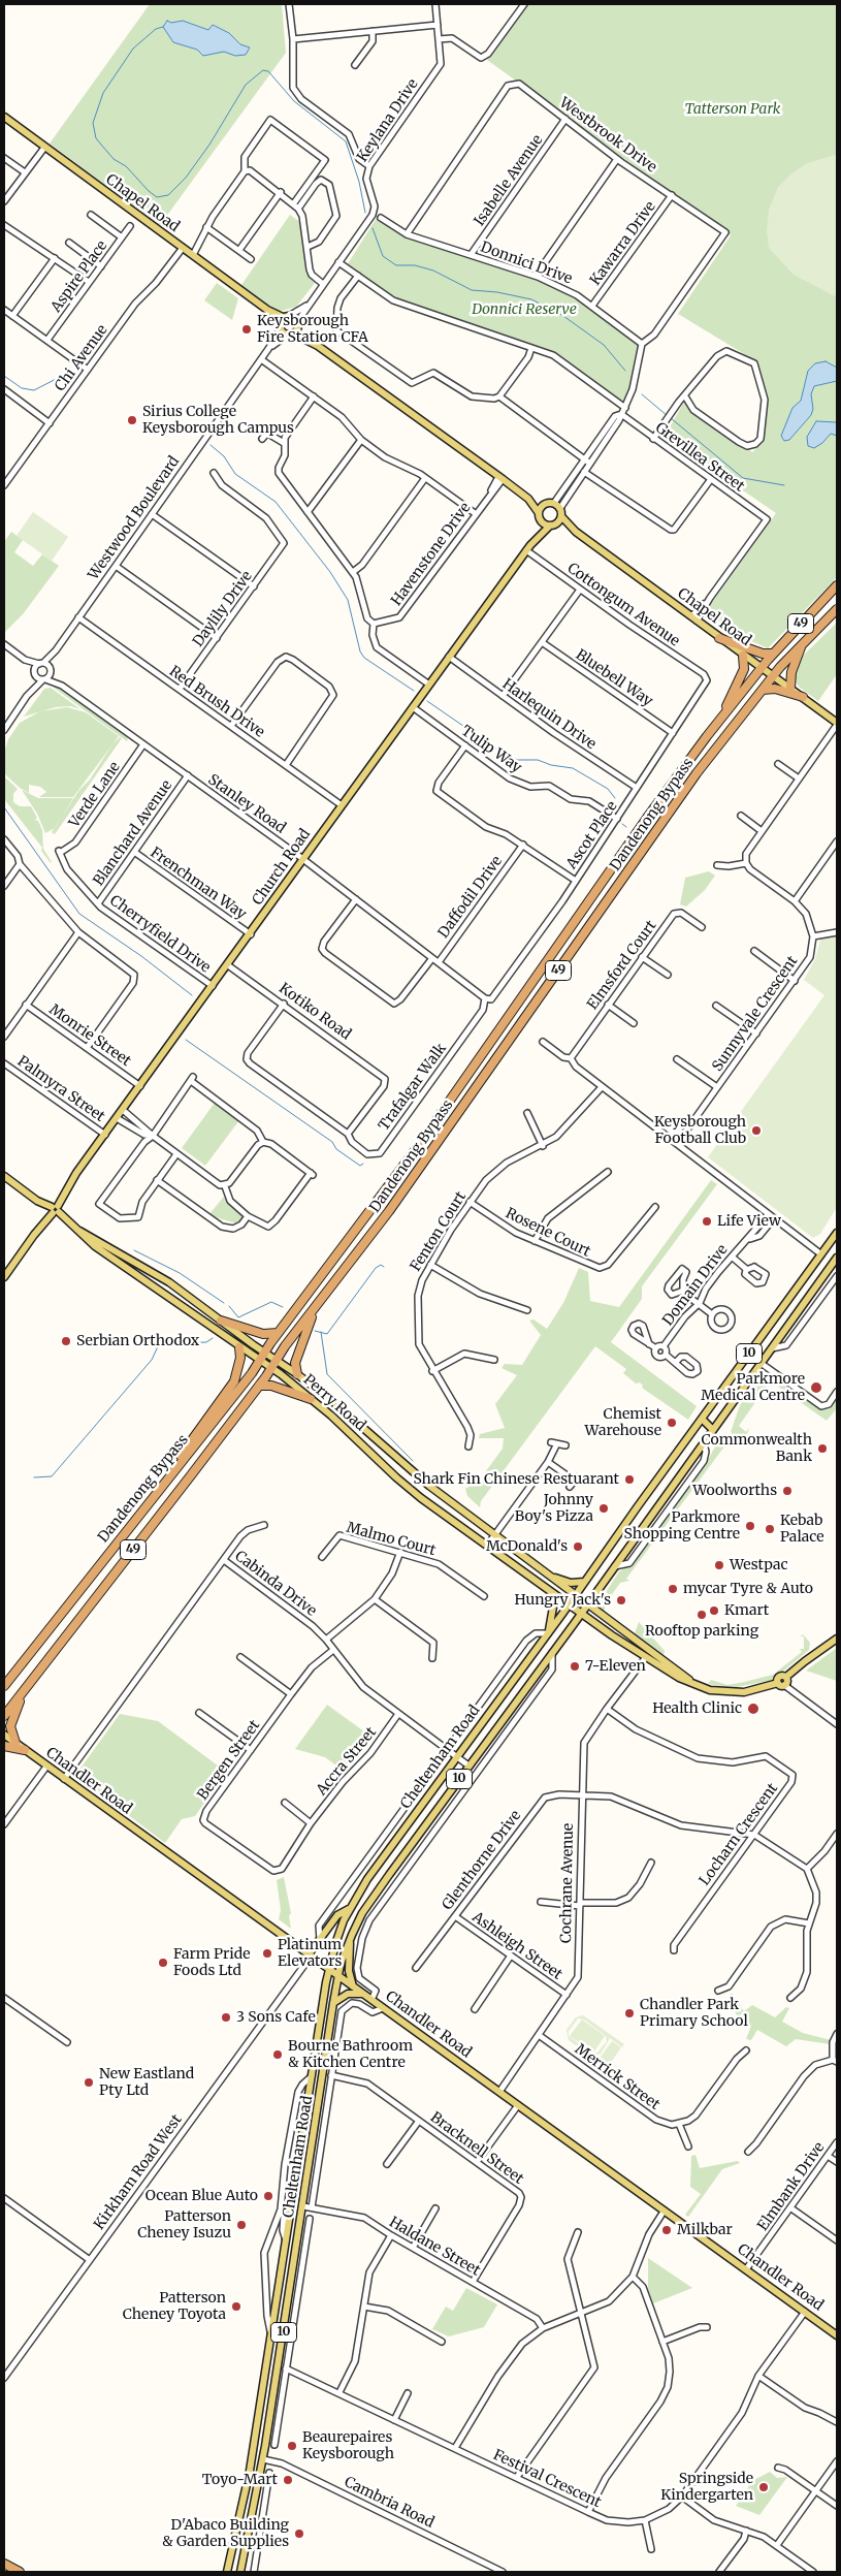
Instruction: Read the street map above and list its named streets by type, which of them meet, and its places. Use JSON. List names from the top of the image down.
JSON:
{
  "streets": {
    "highway": ["49", "Dandenong Bypass"],
    "main road": [
      "Chapel Road",
      "Church Road",
      "10",
      "Perry Road",
      "Cheltenham Road",
      "Chandler Road"
    ],
    "street": [
      "Keylana Drive",
      "Westbrook Drive",
      "Isabelle Avenue",
      "Kawarra Drive",
      "Donnici Drive",
      "Aspire Place",
      "Chi Avenue",
      "Grevillea Street",
      "Westwood Boulevard",
      "Havenstone Drive",
      "Cottongum Avenue",
      "Daylily Drive",
      "Bluebell Way",
      "Red Brush Drive",
      "Harlequin Drive",
      "Tulip Way",
      "Verde Lane",
      "Stanley Road",
      "Blanchard Avenue",
      "Ascot Place",
      "Frenchman Way",
      "Daffodil Drive",
      "Cherryfield Drive",
      "Elmsford Court",
      "Kotiko Road",
      "Sunnyvale Crescent",
      "Monrie Street",
      "Trafalgar Walk",
      "Palmyra Street",
      "Fenton Court",
      "Rosene Court",
      "Domain Drive",
      "Malmo Court",
      "Cabinda Drive",
      "Bergen Street",
      "Accra Street",
      "Locharn Crescent",
      "Glenthorne Drive",
      "Cochrane Avenue",
      "Ashleigh Street",
      "Merrick Street",
      "Bracknell Street",
      "Kirkham Road West",
      "Elmbank Drive",
      "Haldane Street",
      "Festival Crescent",
      "Cambria Road"
    ]
  },
  "crossings": [
    ["Keylana Drive", "Chapel Road"],
    ["Westbrook Drive", "Isabelle Avenue"],
    ["Westbrook Drive", "Kawarra Drive"],
    ["Westbrook Drive", "Donnici Drive"],
    ["Isabelle Avenue", "Donnici Drive"],
    ["Chapel Road", "Chi Avenue"],
    ["Chapel Road", "Grevillea Street"],
    ["Chapel Road", "Westwood Boulevard"],
    ["Chapel Road", "Dandenong Bypass"],
    ["Chapel Road", "Church Road"],
    ["Kawarra Drive", "Donnici Drive"],
    ["Westwood Boulevard", "Red Brush Drive"],
    ["Westwood Boulevard", "Stanley Road"],
    ["Cottongum Avenue", "Ascot Place"],
    ["Cottongum Avenue", "Church Road"],
    ["Daylily Drive", "Red Brush Drive"],
    ["Bluebell Way", "Ascot Place"],
    ["Red Brush Drive", "Church Road"],
    ["Harlequin Drive", "Ascot Place"],
    ["Harlequin Drive", "Church Road"],
    ["Tulip Way", "Ascot Place"],
    ["Tulip Way", "Church Road"],
    ["Verde Lane", "Stanley Road"],
    ["Verde Lane", "Cherryfield Drive"],
    ["Stanley Road", "Blanchard Avenue"],
    ["Stanley Road", "Ascot Place"],
    ["Stanley Road", "Church Road"],
    ["Stanley Road", "Daffodil Drive"],
    ["Stanley Road", "Trafalgar Walk"],
    ["Dandenong Bypass", "Perry Road"],
    ["Blanchard Avenue", "Frenchman Way"],
    ["Blanchard Avenue", "Cherryfield Drive"],
    ["Ascot Place", "Trafalgar Walk"],
    ["Church Road", "Frenchman Way"],
    ["Church Road", "Cherryfield Drive"],
    ["Church Road", "Kotiko Road"],
    ["Church Road", "Monrie Street"],
    ["Church Road", "Palmyra Street"],
    ["Church Road", "Perry Road"],
    ["Kotiko Road", "Trafalgar Walk"],
    ["Fenton Court", "Rosene Court"],
    ["Perry Road", "Cheltenham Road"],
    ["Perry Road", "Cochrane Avenue"],
    ["Cabinda Drive", "Cheltenham Road"],
    ["Cabinda Drive", "Bergen Street"],
    ["Cabinda Drive", "Accra Street"],
    ["Cabinda Drive", "Chandler Road"],
    ["Cheltenham Road", "Chandler Road"],
    ["Cheltenham Road", "Bracknell Street"],
    ["Cheltenham Road", "Haldane Street"],
    ["Cheltenham Road", "Festival Crescent"],
    ["Cheltenham Road", "Cambria Road"],
    ["Bergen Street", "Accra Street"],
    ["Chandler Road", "Cochrane Avenue"],
    ["Chandler Road", "Kirkham Road West"],
    ["Chandler Road", "Elmbank Drive"],
    ["Chandler Road", "Festival Crescent"],
    ["Locharn Crescent", "Glenthorne Drive"],
    ["Locharn Crescent", "Cochrane Avenue"],
    ["Glenthorne Drive", "Cochrane Avenue"],
    ["Glenthorne Drive", "Ashleigh Street"],
    ["Cochrane Avenue", "Ashleigh Street"],
    ["Cochrane Avenue", "Merrick Street"],
    ["Bracknell Street", "Haldane Street"]
  ],
  "parks": ["Tatterson Park", "Donnici Reserve"],
  "places": [
    "Keysborough Fire Station CFA",
    "Sirius College Keysborough Campus",
    "Keysborough Football Club",
    "Life View",
    "Serbian Orthodox",
    "Parkmore Medical Centre",
    "Chemist Warehouse",
    "Commonwealth Bank",
    "Shark Fin Chinese Restuarant",
    "Woolworths",
    "Johnny Boy's Pizza",
    "Parkmore Shopping Centre",
    "Kebab Palace",
    "McDonald's",
    "Westpac",
    "mycar Tyre & Auto",
    "Hungry Jack's",
    "Kmart",
    "Rooftop parking",
    "7-Eleven",
    "Health Clinic",
    "Platinum Elevators",
    "Farm Pride Foods Ltd",
    "Chandler Park Primary School",
    "3 Sons Cafe",
    "Bourne Bathroom & Kitchen Centre",
    "New Eastland Pty Ltd",
    "Ocean Blue Auto",
    "Patterson Cheney Isuzu",
    "Milkbar",
    "Patterson Cheney Toyota",
    "Beaurepaires Keysborough",
    "Toyo-Mart",
    "Springside Kindergarten",
    "D'Abaco Building & Garden Supplies"
  ]
}
